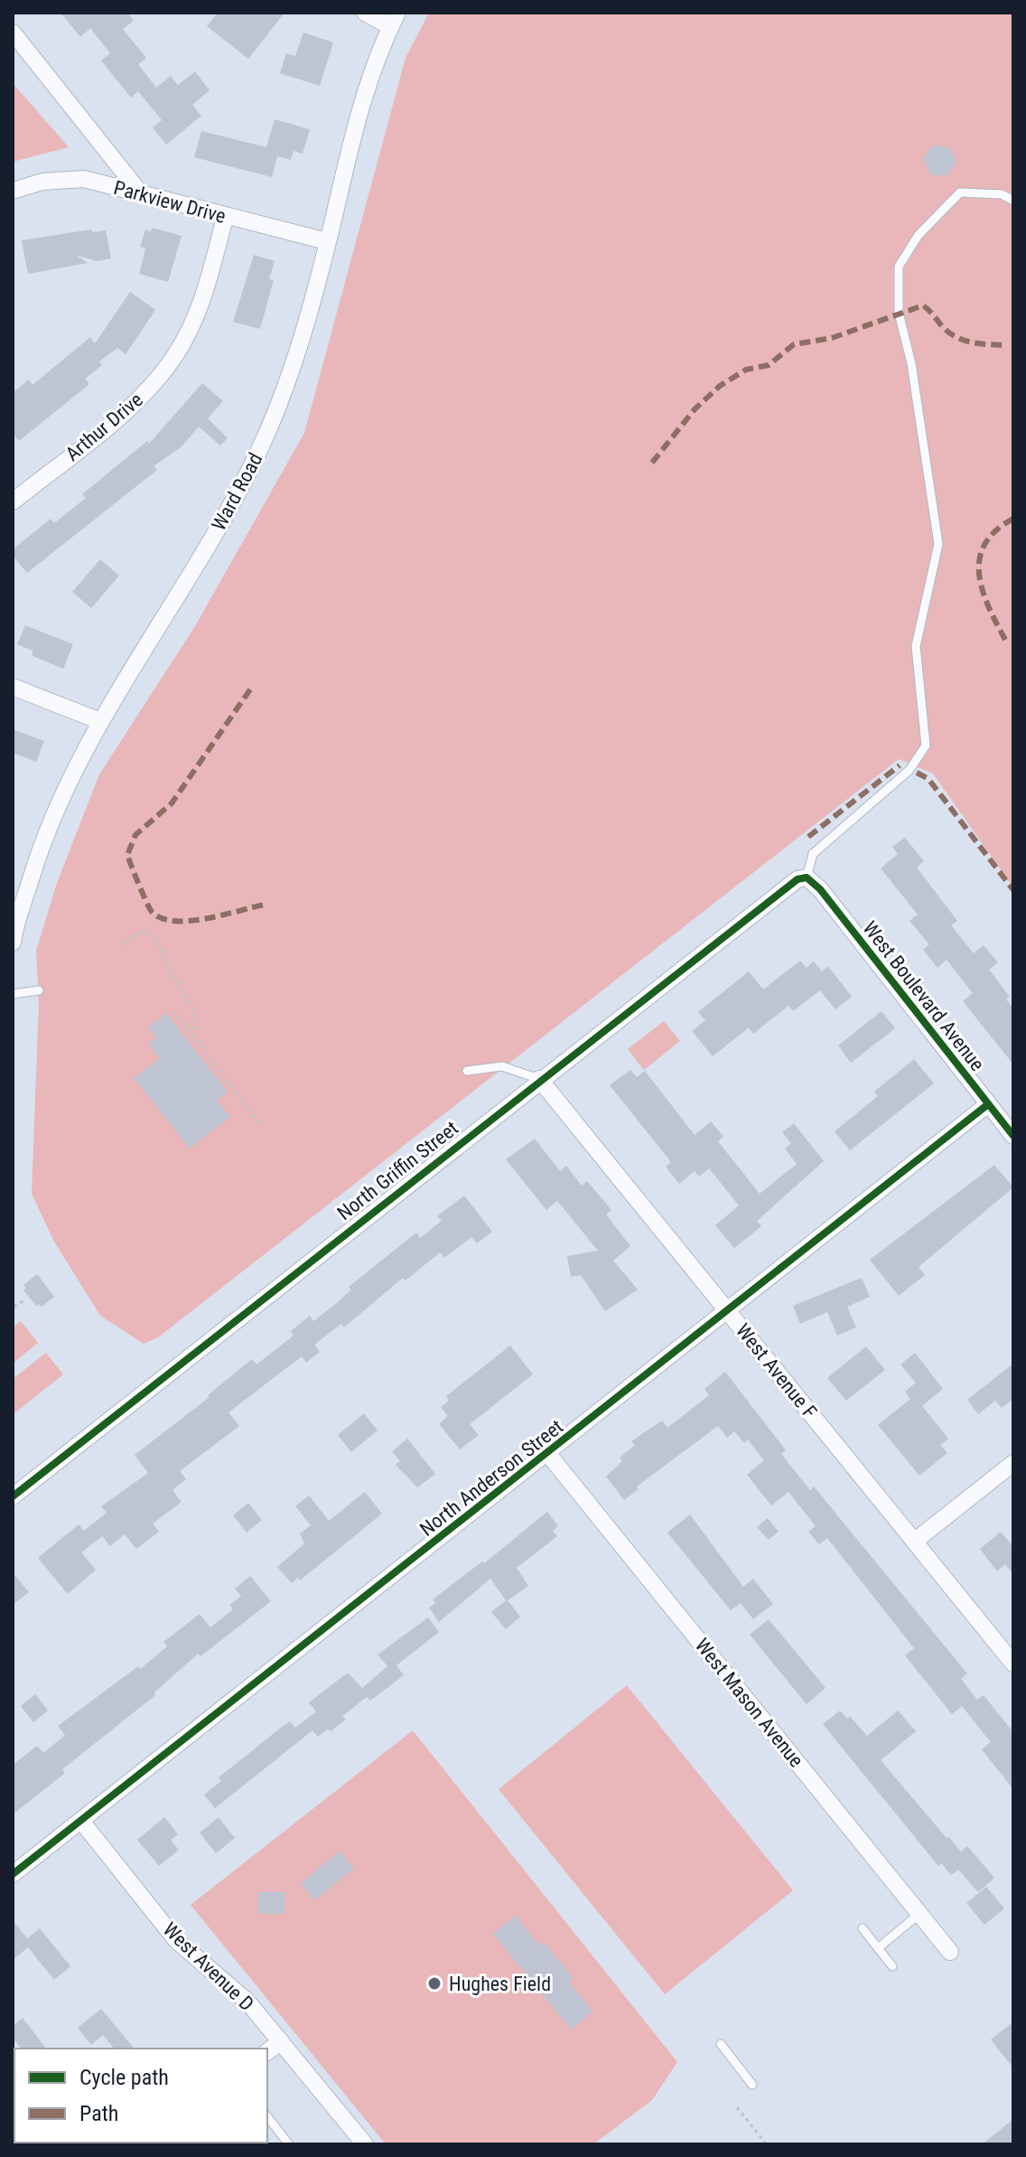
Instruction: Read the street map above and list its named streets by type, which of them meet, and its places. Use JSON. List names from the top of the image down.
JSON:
{
  "streets": {
    "street": [
      "Parkview Drive",
      "Arthur Drive",
      "Ward Road",
      "West Boulevard Avenue",
      "North Griffin Street",
      "West Avenue F",
      "North Anderson Street",
      "West Mason Avenue",
      "West Avenue D"
    ]
  },
  "crossings": [
    ["Parkview Drive", "Arthur Drive"],
    ["Parkview Drive", "Ward Road"],
    ["West Boulevard Avenue", "North Griffin Street"],
    ["West Boulevard Avenue", "North Anderson Street"],
    ["North Griffin Street", "West Avenue F"],
    ["West Avenue F", "North Anderson Street"],
    ["North Anderson Street", "West Mason Avenue"],
    ["North Anderson Street", "West Avenue D"]
  ],
  "places": ["Hughes Field"],
  "legend": ["Cycle path", "Path"]
}
